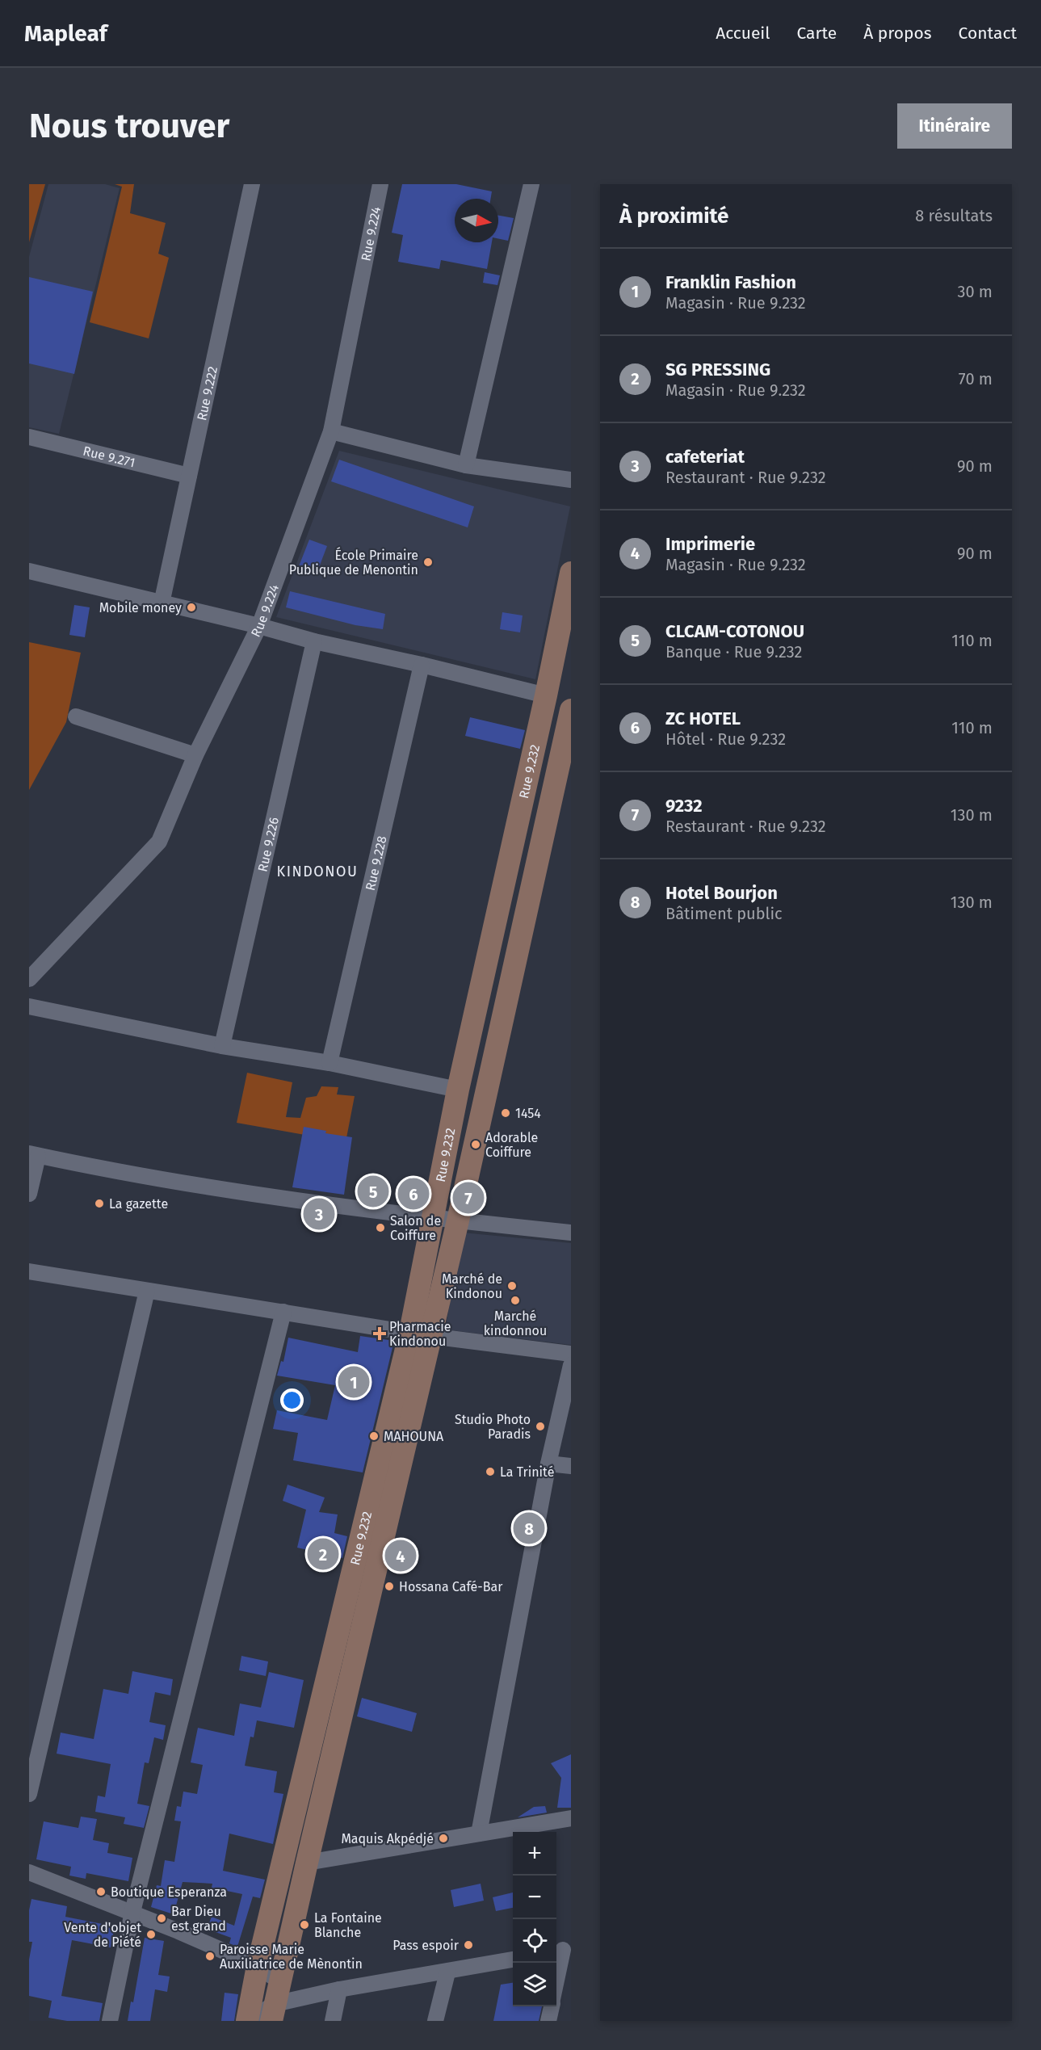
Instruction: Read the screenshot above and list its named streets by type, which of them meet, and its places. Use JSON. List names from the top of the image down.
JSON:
{
  "streets": {
    "street": [
      "Rue 9.224",
      "Rue 9.222",
      "Rue 9.271",
      "Rue 9.232",
      "Rue 9.226",
      "Rue 9.228"
    ]
  },
  "crossings": [
    ["Rue 9.222", "Rue 9.271"]
  ],
  "districts": ["KINDONOU"],
  "places": {
    "other": [
      "École Primaire Publique de Menontin",
      "Mobile money",
      "1454",
      "Adorable Coiffure",
      "La gazette",
      "Salon de Coiffure",
      "Marché de Kindonou",
      "Marché kindonnou",
      "Studio Photo Paradis",
      "MAHOUNA",
      "La Trinité",
      "Hossana Café-Bar",
      "Maquis Akpédjé",
      "Boutique Esperanza",
      "Bar Dieu est grand",
      "La Fontaine Blanche",
      "Vente d'objet de Piété",
      "Pass espoir",
      "Paroisse Marie Auxiliatrice de Mènontin"
    ],
    "health": ["Pharmacie Kindonou"]
  },
  "north": "right",
  "page": {
    "header": "Mapleaf",
    "nav": [
      "Accueil",
      "Carte",
      "À propos",
      "Contact"
    ],
    "buttons": "Itinéraire",
    "title": "Nous trouver",
    "heading": ["À proximité", "8 résultats"],
    "list": [
      {
        "mark": "1",
        "name": "Franklin Fashion",
        "note": "Magasin · Rue 9.232",
        "value": "30 m"
      },
      {
        "mark": "2",
        "name": "SG PRESSING",
        "note": "Magasin · Rue 9.232",
        "value": "70 m"
      },
      {
        "mark": "3",
        "name": "cafeteriat",
        "note": "Restaurant · Rue 9.232",
        "value": "90 m"
      },
      {
        "mark": "4",
        "name": "Imprimerie",
        "note": "Magasin · Rue 9.232",
        "value": "90 m"
      },
      {
        "mark": "5",
        "name": "CLCAM-COTONOU",
        "note": "Banque · Rue 9.232",
        "value": "110 m"
      },
      {
        "mark": "6",
        "name": "ZC HOTEL",
        "note": "Hôtel · Rue 9.232",
        "value": "110 m"
      },
      {
        "mark": "7",
        "name": "9232",
        "note": "Restaurant · Rue 9.232",
        "value": "130 m"
      },
      {
        "mark": "8",
        "name": "Hotel Bourjon",
        "note": "Bâtiment public",
        "value": "130 m"
      }
    ],
    "pins": [
      "5",
      "6",
      "7",
      "3",
      "1",
      "8",
      "2",
      "4"
    ],
    "map_buttons": ["+", "−"]
  }
}
